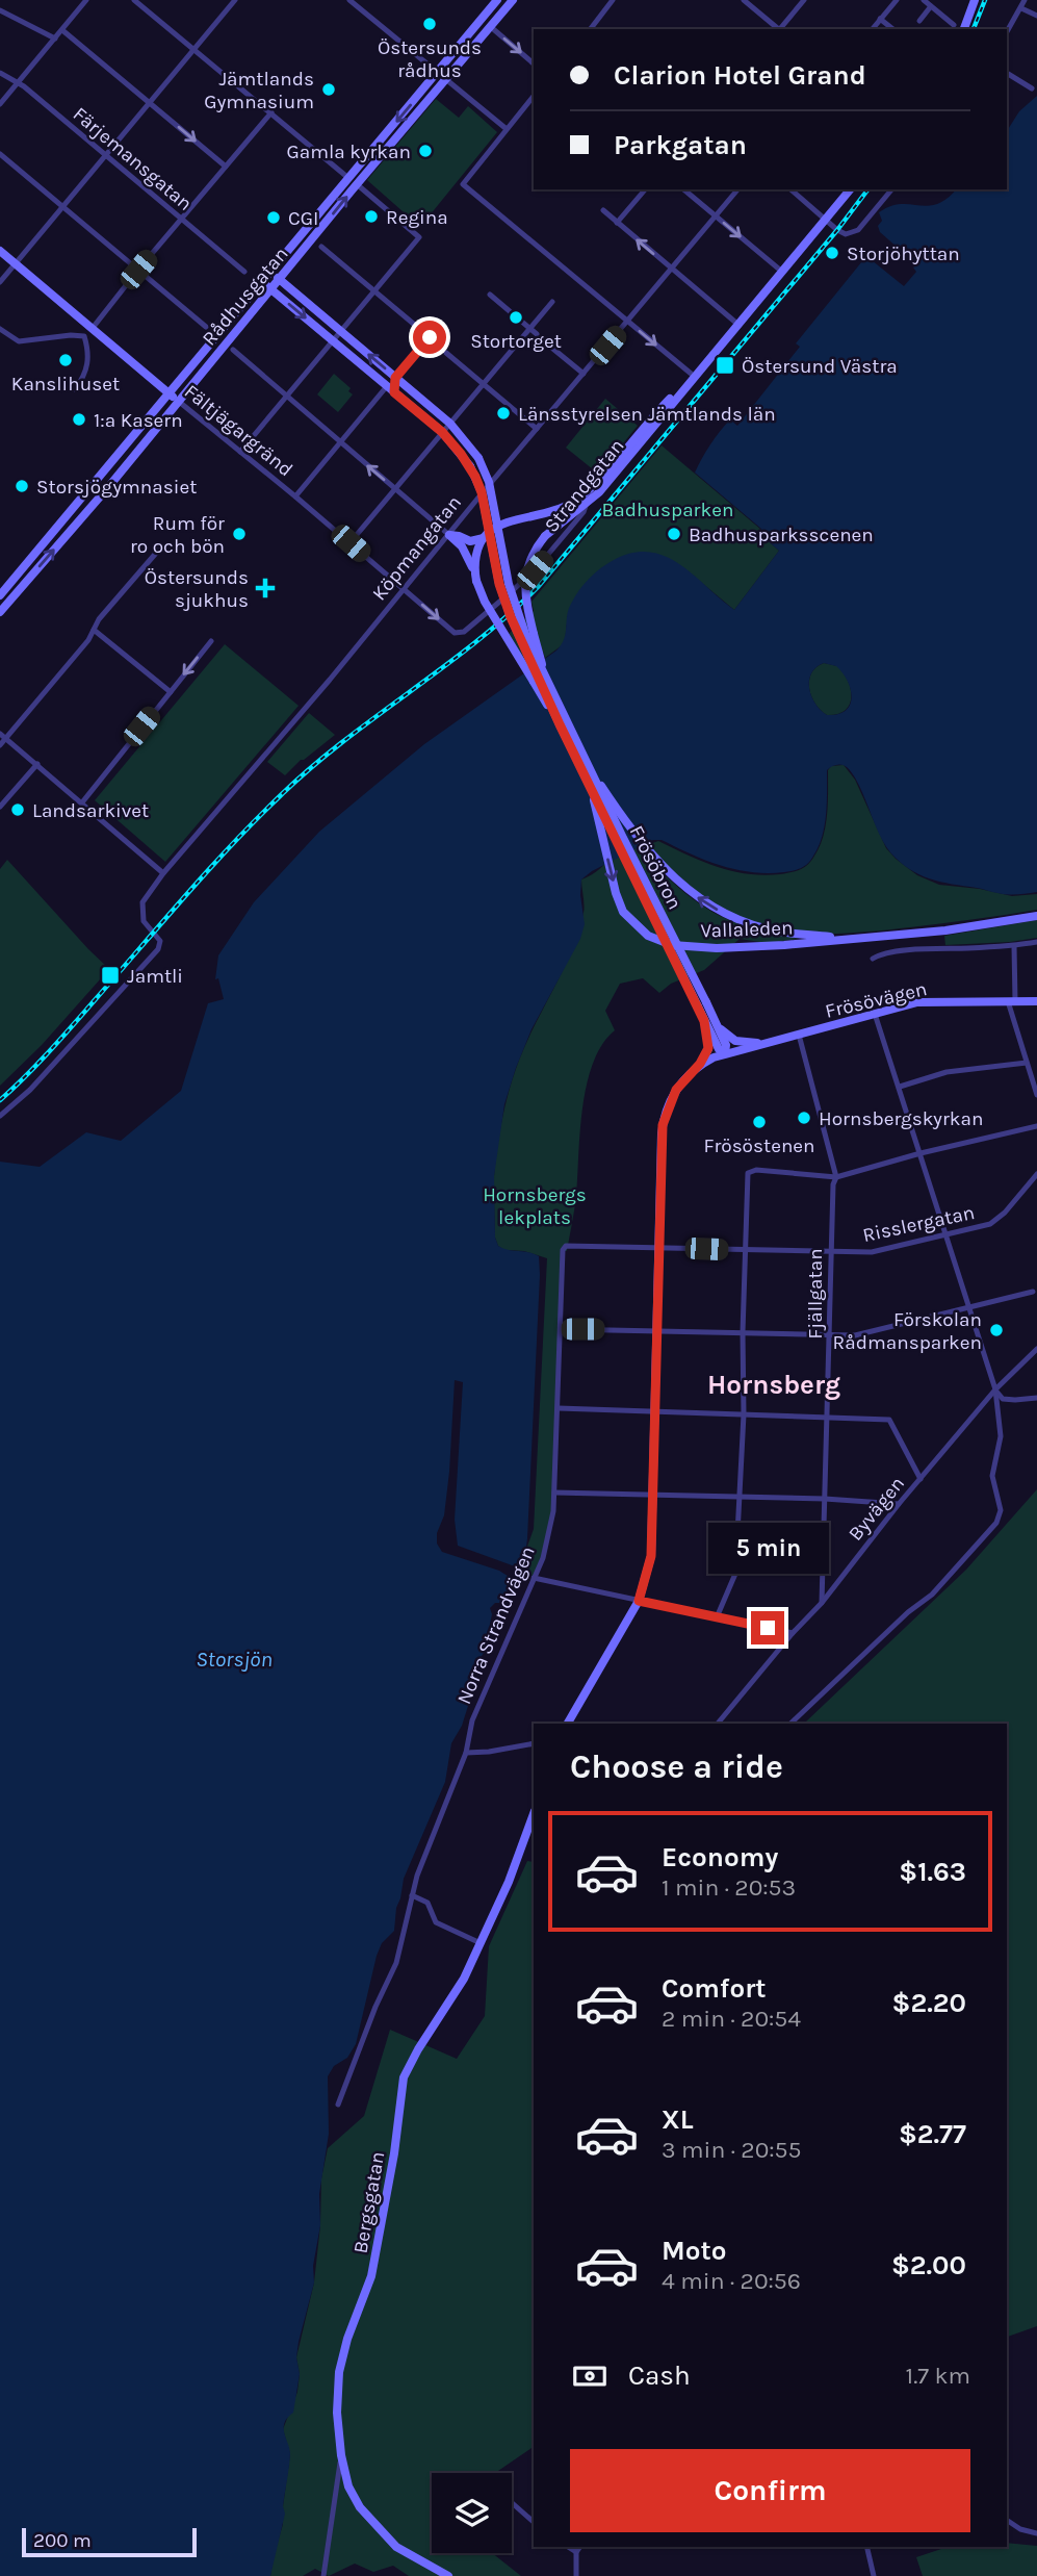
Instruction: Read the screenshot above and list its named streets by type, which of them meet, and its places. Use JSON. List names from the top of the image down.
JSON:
{
  "streets": {
    "main road": [
      "Rådhusgatan",
      "Fältjägargränd",
      "Strandgatan",
      "Frösöbron",
      "Vallaleden",
      "Frösövägen",
      "Bergsgatan"
    ],
    "street": [
      "Färjemansgatan",
      "Köpmangatan",
      "Risslergatan",
      "Fjällgatan",
      "Byvägen",
      "Norra Strandvägen"
    ]
  },
  "crossings": [
    ["Rådhusgatan", "Fältjägargränd"],
    ["Fältjägargränd", "Strandgatan"],
    ["Fältjägargränd", "Köpmangatan"],
    ["Frösöbron", "Vallaleden"],
    ["Frösöbron", "Frösövägen"],
    ["Frösövägen", "Fjällgatan"],
    ["Risslergatan", "Fjällgatan"],
    ["Risslergatan", "Norra Strandvägen"],
    ["Fjällgatan", "Byvägen"]
  ],
  "districts": ["Hornsberg"],
  "water": ["Storsjön"],
  "parks": ["Badhusparken", "Hornsbergs lekplats"],
  "places": {
    "other": [
      "Östersunds rådhus",
      "Jämtlands Gymnasium",
      "Gamla kyrkan",
      "Regina",
      "CGI",
      "Storjöhyttan",
      "Stortorget",
      "Kanslihuset",
      "Länsstyrelsen Jämtlands län",
      "1:a Kasern",
      "Storsjögymnasiet",
      "Rum för ro och bön",
      "Badhusparksscenen",
      "Landsarkivet",
      "Hornsbergskyrkan",
      "Frösöstenen",
      "Förskolan Rådmansparken"
    ],
    "transit": ["Östersund Västra", "Jamtli"],
    "health": ["Östersunds sjukhus"]
  },
  "scale_bar": "200 m",
  "page": {
    "banner": ["Clarion Hotel Grand", "Parkgatan"],
    "bubble": "5 min",
    "heading": "Choose a ride",
    "list": [
      {
        "name": "Economy",
        "note": "1 min · 20:53",
        "value": "$1.63"
      },
      {
        "name": "Comfort",
        "note": "2 min · 20:54",
        "value": "$2.20"
      },
      {
        "name": "XL",
        "note": "3 min · 20:55",
        "value": "$2.77"
      },
      {
        "name": "Moto",
        "note": "4 min · 20:56",
        "value": "$2.00"
      }
    ],
    "pay": ["Cash", "1.7 km"],
    "buttons": "Confirm",
    "scale": "200 m"
  }
}
